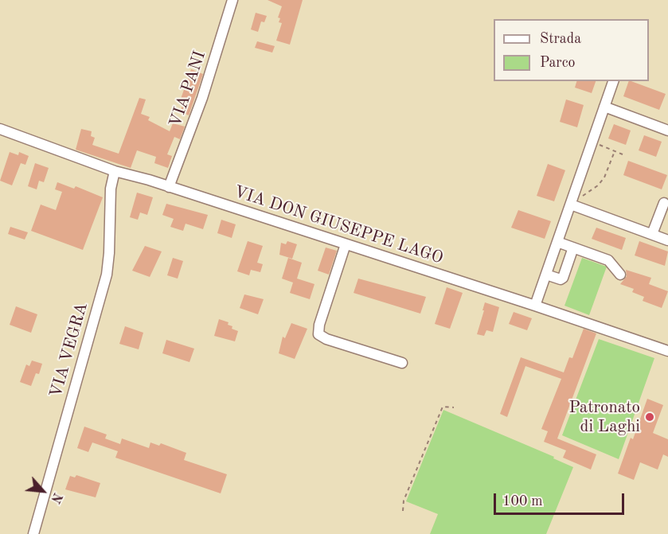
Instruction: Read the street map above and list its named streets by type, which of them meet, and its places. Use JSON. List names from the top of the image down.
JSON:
{
  "streets": {
    "street": ["VIA PANI", "VIA DON GIUSEPPE LAGO", "VIA VEGRA"]
  },
  "crossings": [
    ["VIA PANI", "VIA DON GIUSEPPE LAGO"],
    ["VIA DON GIUSEPPE LAGO", "VIA VEGRA"]
  ],
  "places": ["Patronato di Laghi"],
  "legend": ["Strada", "Parco"],
  "scale_bar": "100 m",
  "north": "bottom right"
}
